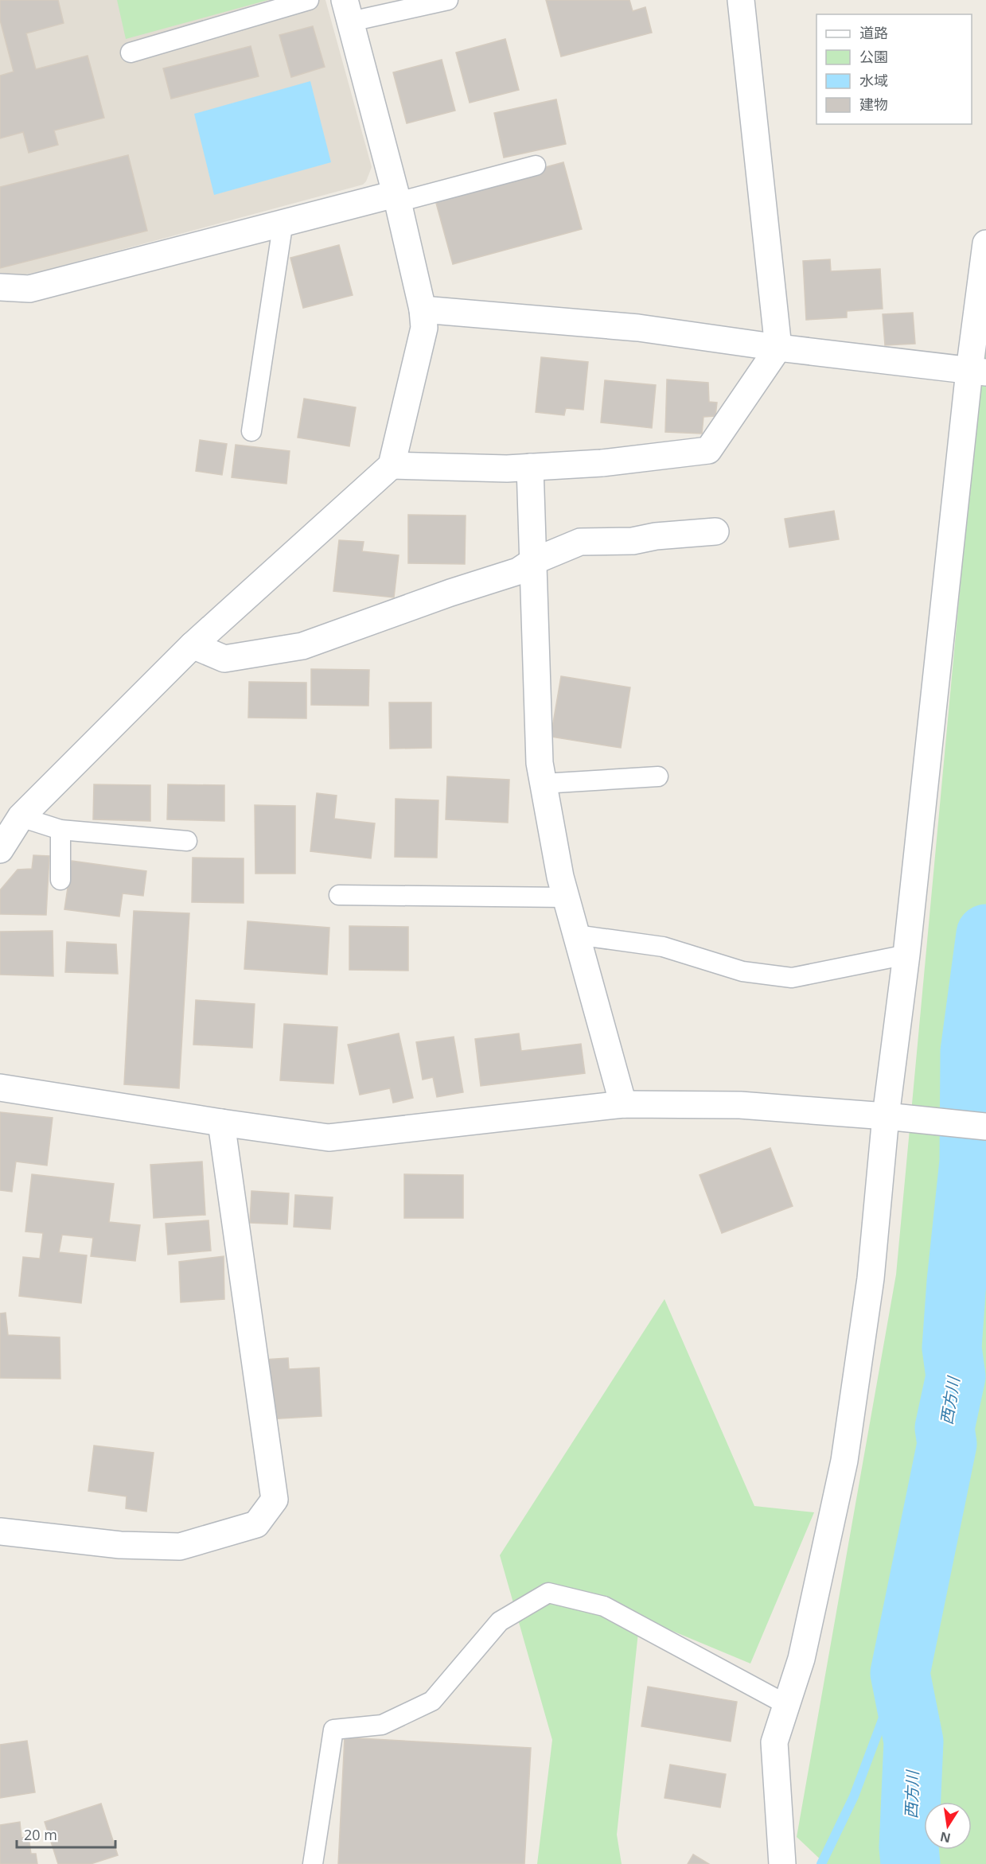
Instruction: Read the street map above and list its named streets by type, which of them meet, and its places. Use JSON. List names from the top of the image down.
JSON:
{
  "water": ["西方川"],
  "legend": [
    "道路",
    "公園",
    "水域",
    "建物"
  ],
  "scale_bar": "20 m",
  "north": "bottom"
}
